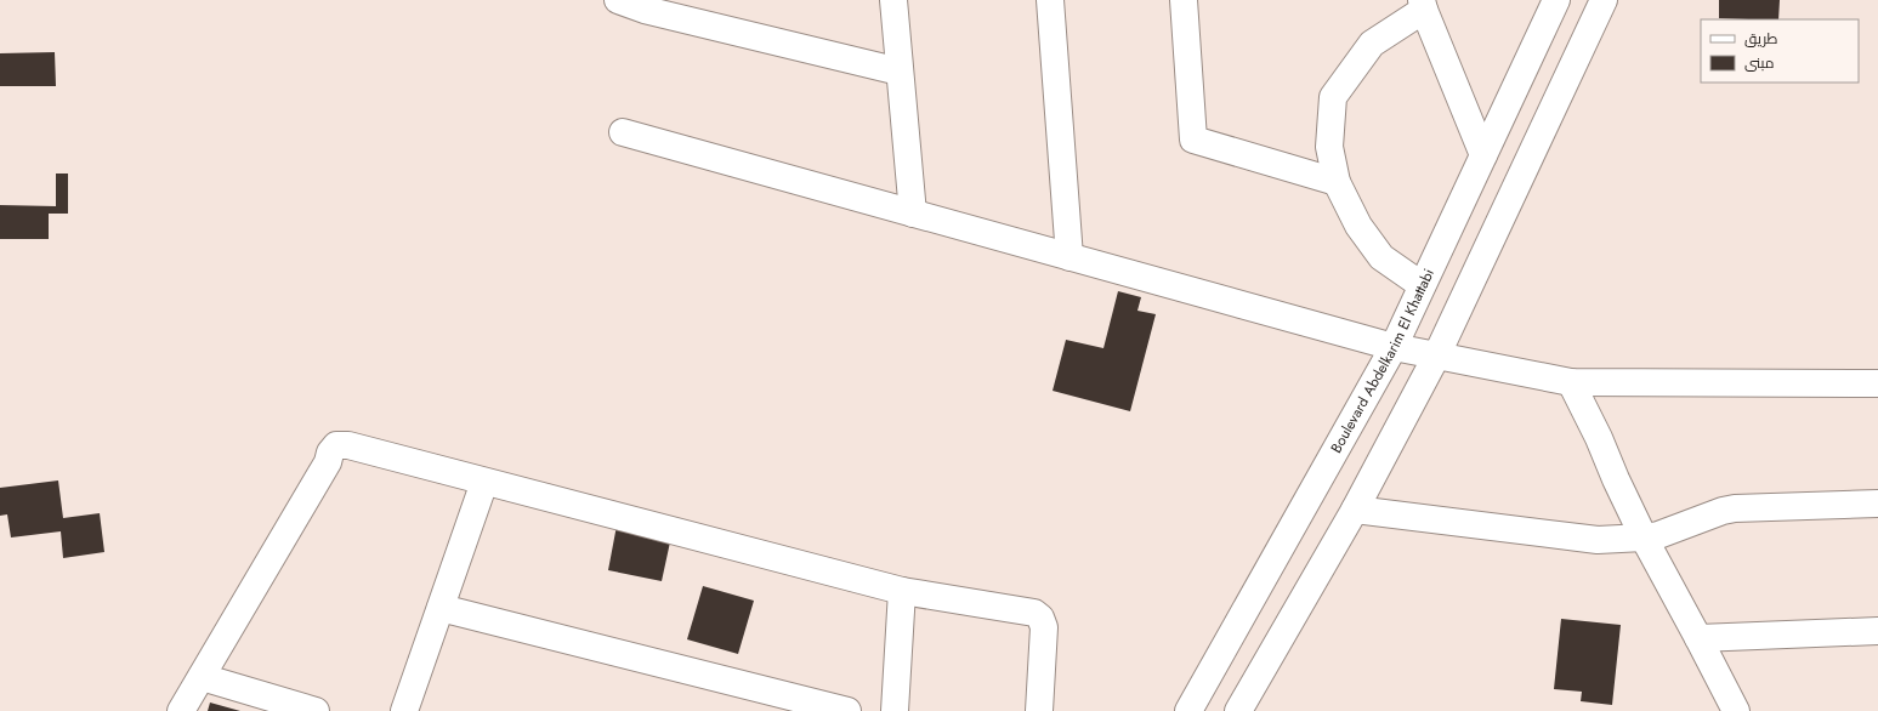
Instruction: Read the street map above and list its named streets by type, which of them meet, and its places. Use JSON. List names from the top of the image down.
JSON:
{
  "streets": {
    "street": ["Boulevard Abdelkarim El Khattabi"]
  },
  "legend": ["طريق", "مبنى"]
}
